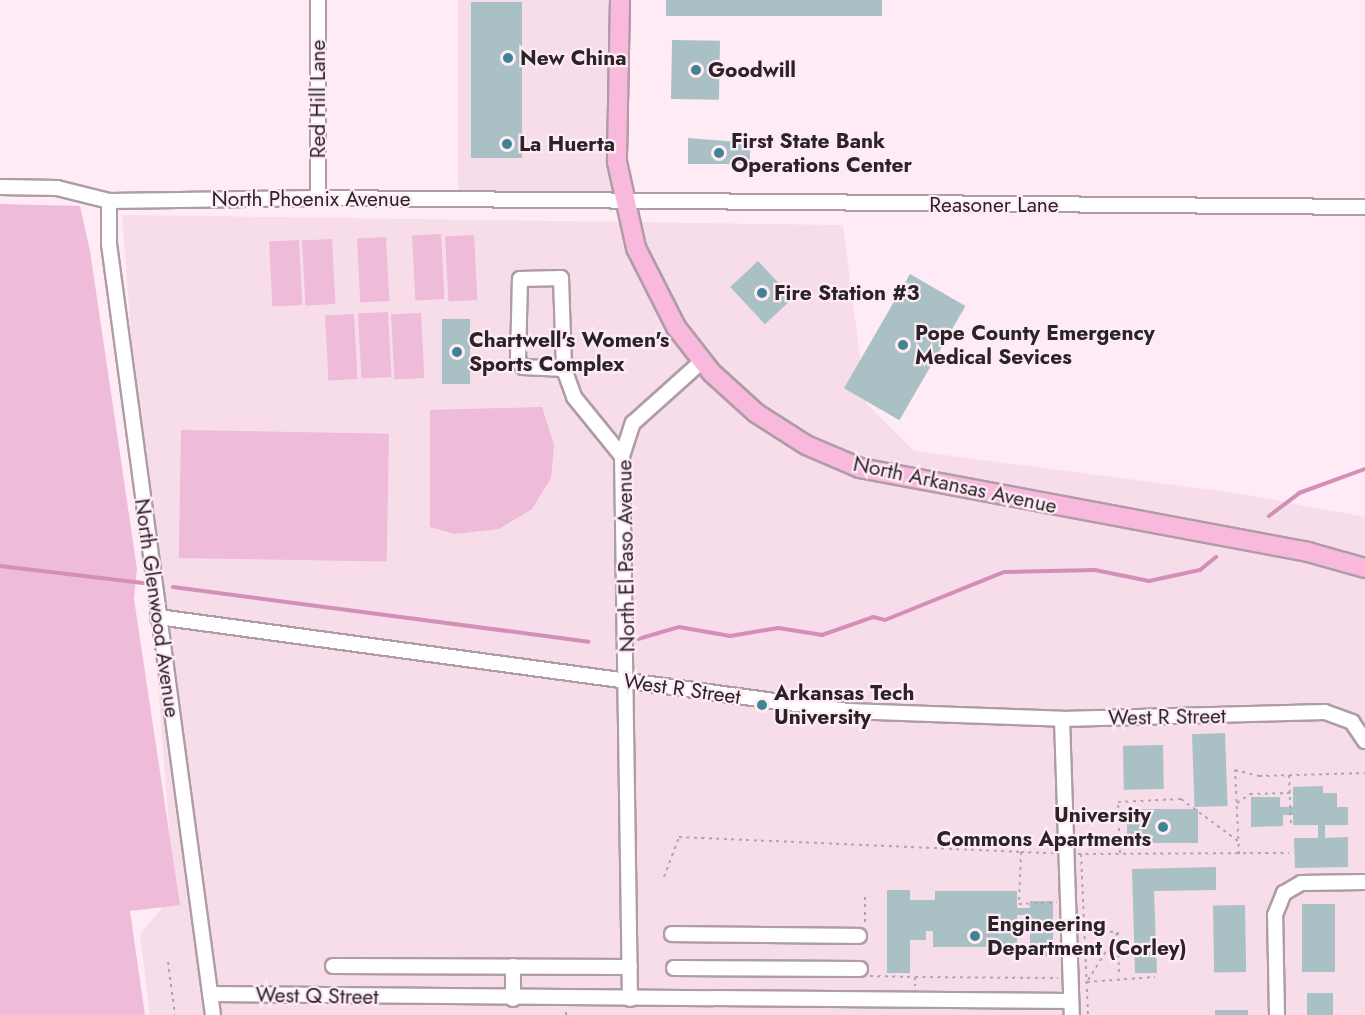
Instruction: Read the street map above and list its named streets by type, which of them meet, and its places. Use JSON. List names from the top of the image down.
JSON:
{
  "streets": {
    "highway": ["North Arkansas Avenue"],
    "street": [
      "Red Hill Lane",
      "North Phoenix Avenue",
      "Reasoner Lane",
      "North El Paso Avenue",
      "North Glenwood Avenue",
      "West R Street",
      "West Q Street"
    ]
  },
  "crossings": [
    ["Red Hill Lane", "North Phoenix Avenue"],
    ["North Phoenix Avenue", "Reasoner Lane"],
    ["North Phoenix Avenue", "North Arkansas Avenue"],
    ["North Phoenix Avenue", "North Glenwood Avenue"],
    ["Reasoner Lane", "North Arkansas Avenue"],
    ["North Arkansas Avenue", "North El Paso Avenue"],
    ["North El Paso Avenue", "West R Street"],
    ["North El Paso Avenue", "West Q Street"],
    ["North Glenwood Avenue", "West R Street"],
    ["North Glenwood Avenue", "West Q Street"]
  ],
  "places": [
    "New China",
    "Goodwill",
    "La Huerta",
    "First State Bank Operations Center",
    "Fire Station #3",
    "Pope County Emergency Medical Sevices",
    "Chartwell's Women's Sports Complex",
    "Arkansas Tech University",
    "University Commons Apartments",
    "Engineering Department (Corley)"
  ]
}
